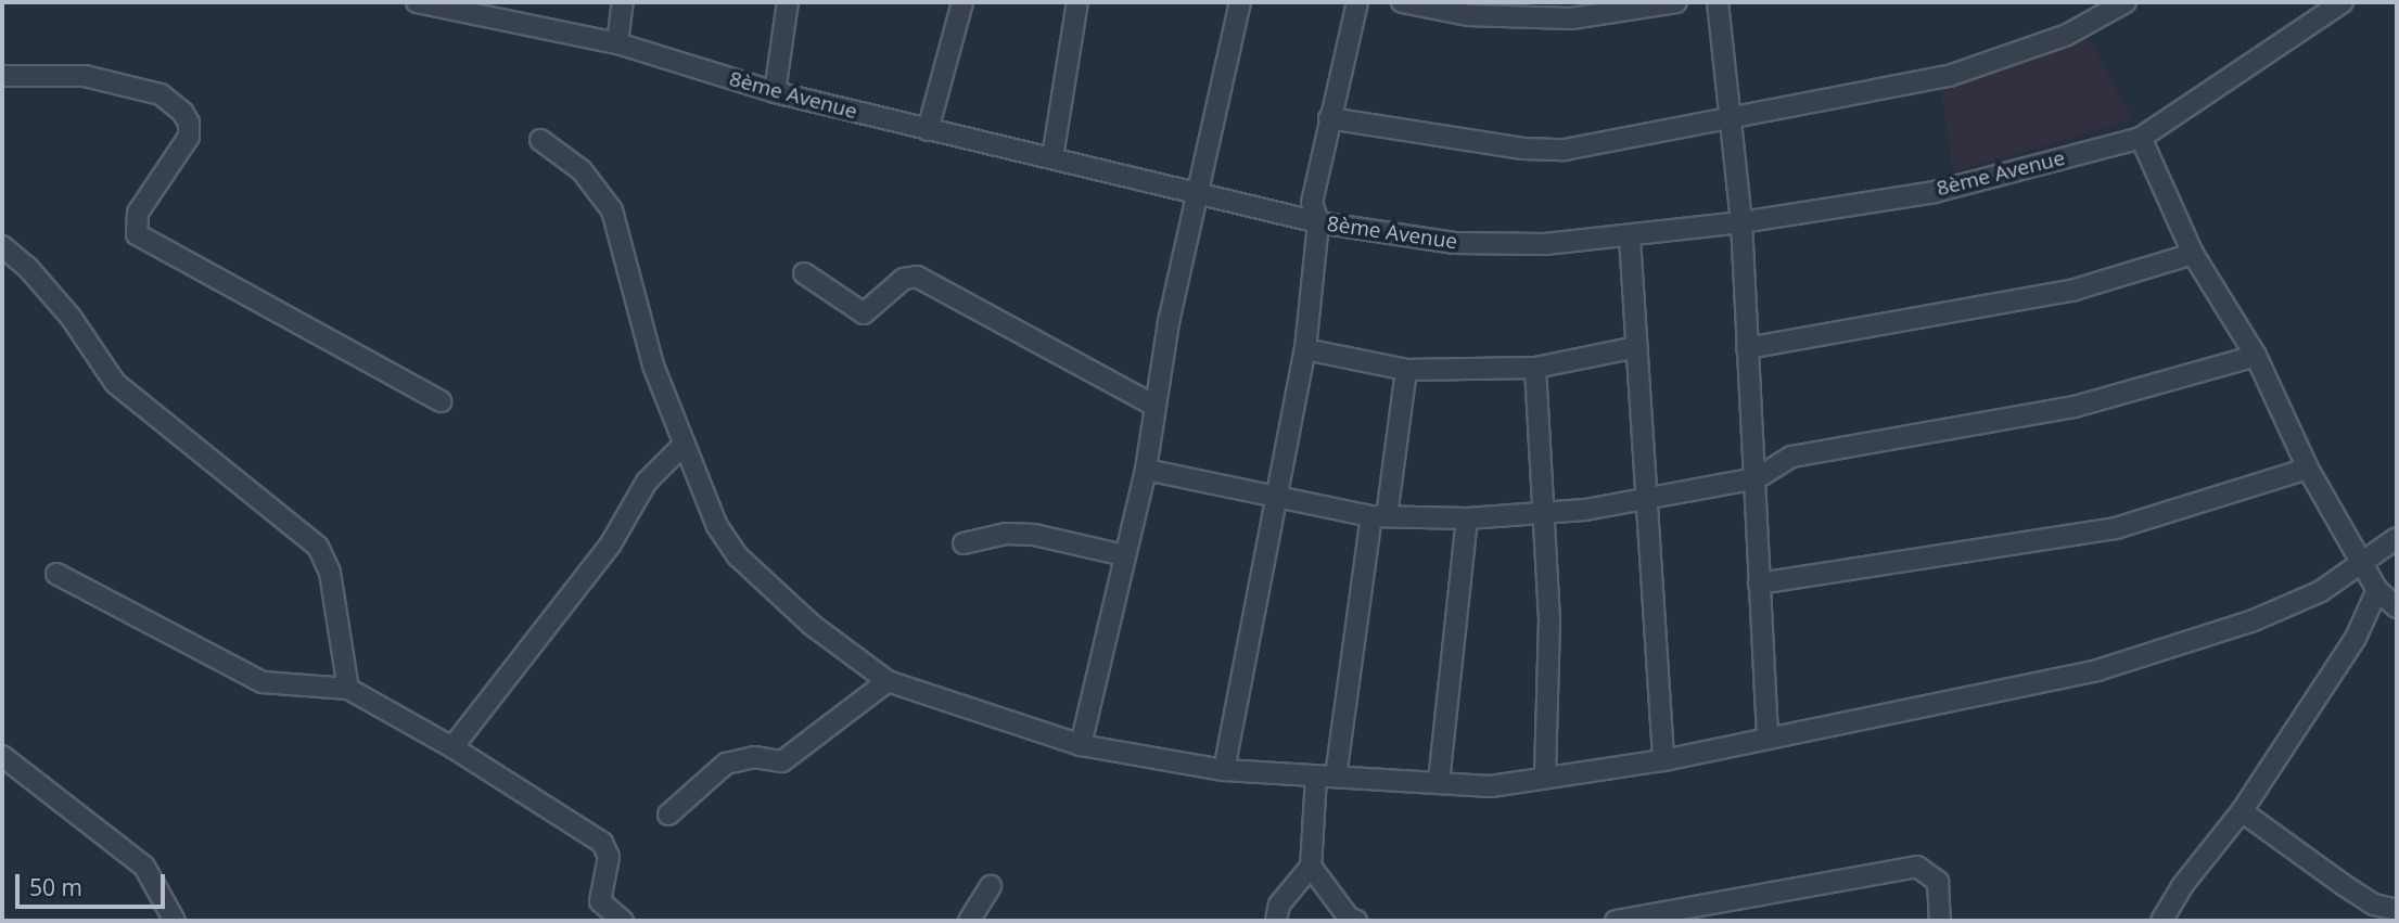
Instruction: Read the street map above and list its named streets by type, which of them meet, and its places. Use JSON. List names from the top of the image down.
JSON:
{
  "streets": {
    "street": ["8ème Avenue"]
  },
  "scale_bar": "50 m"
}
